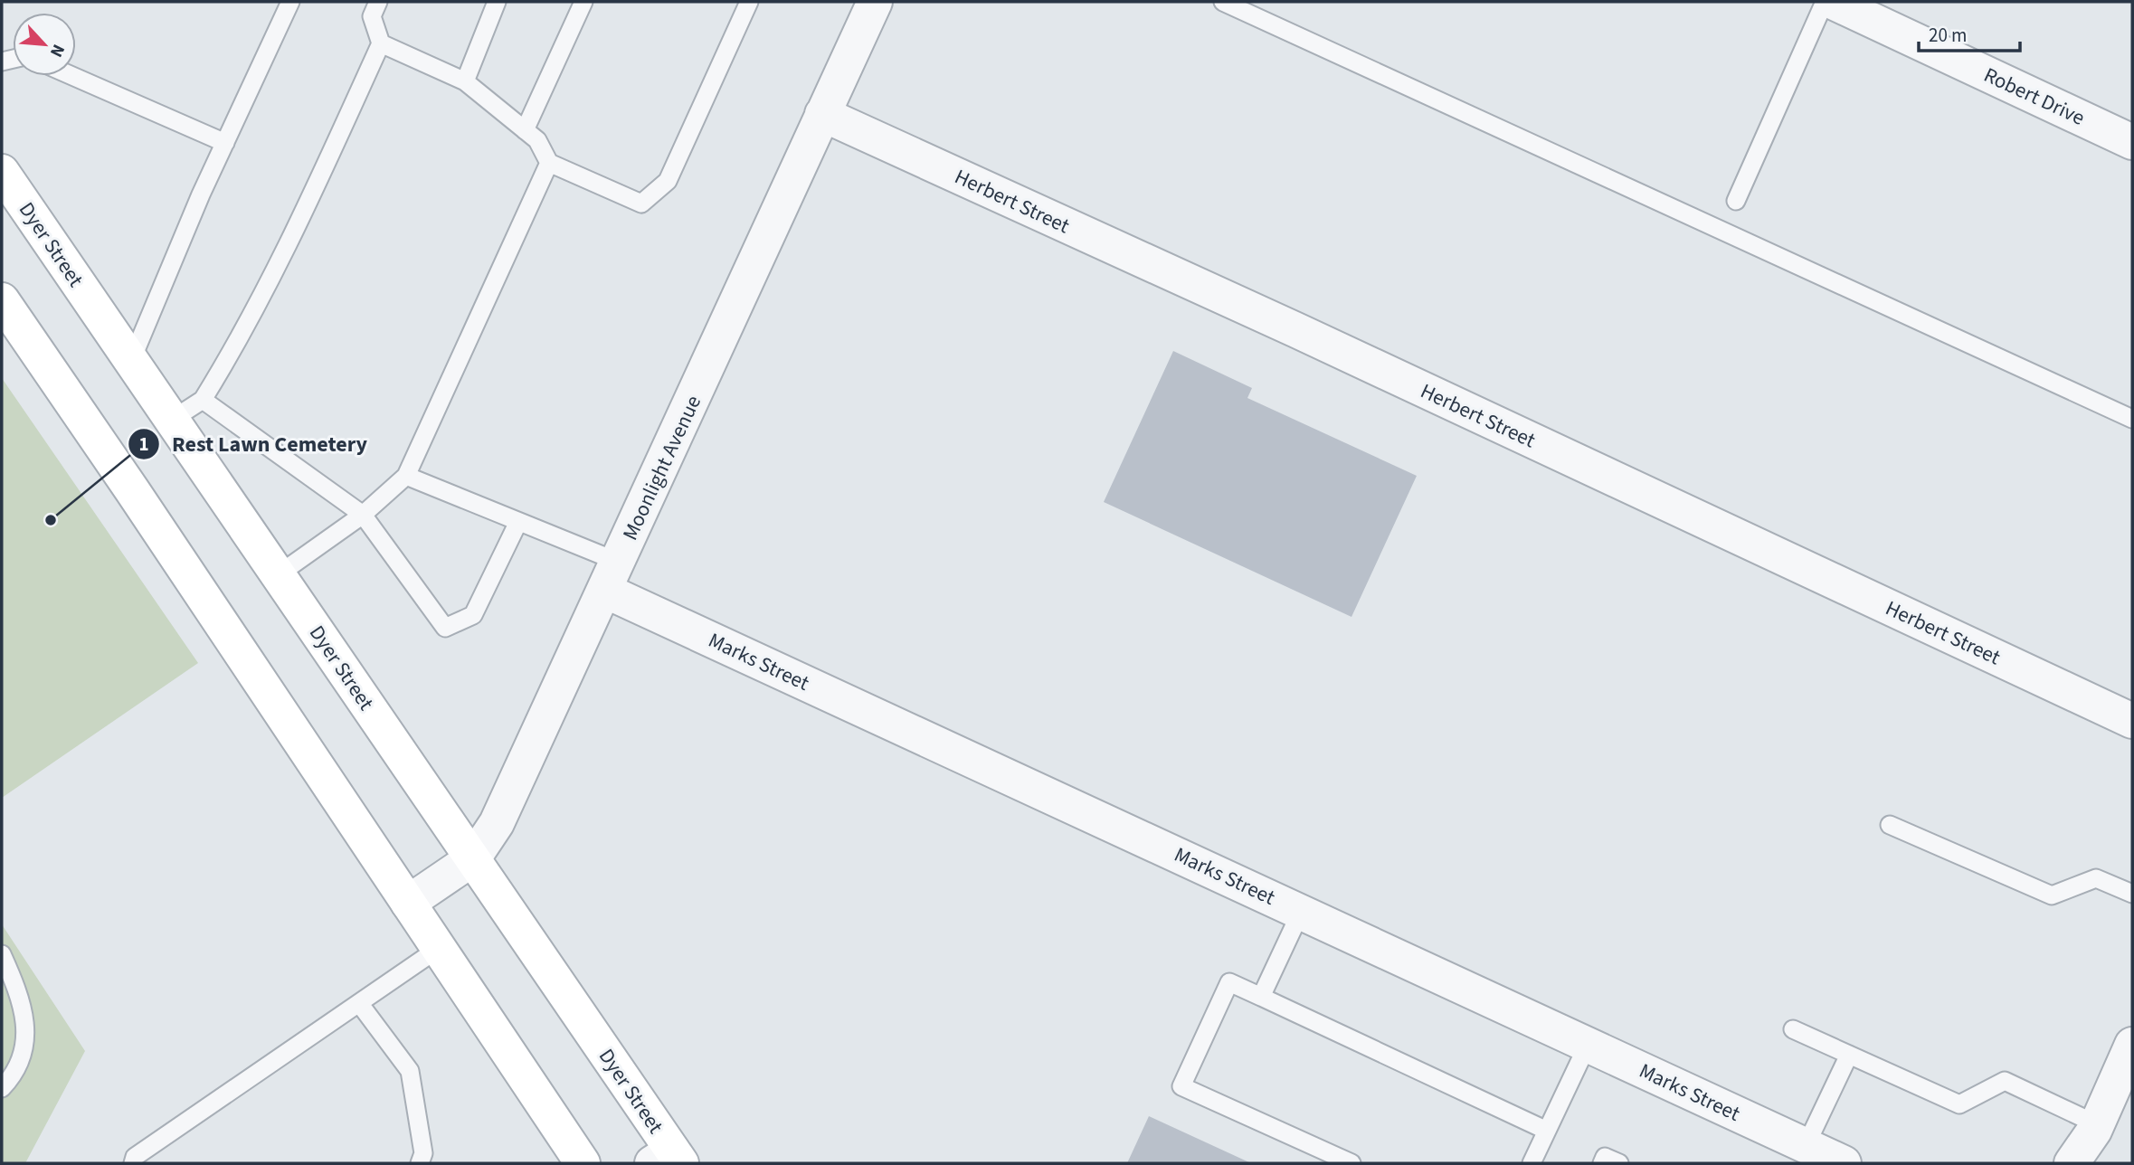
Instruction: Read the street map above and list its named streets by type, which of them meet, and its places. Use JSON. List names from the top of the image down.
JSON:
{
  "streets": {
    "main road": ["Dyer Street"],
    "street": [
      "Robert Drive",
      "Herbert Street",
      "Moonlight Avenue",
      "Marks Street"
    ]
  },
  "crossings": [
    ["Herbert Street", "Moonlight Avenue"],
    ["Dyer Street", "Moonlight Avenue"],
    ["Moonlight Avenue", "Marks Street"]
  ],
  "places": ["Rest Lawn Cemetery"],
  "scale_bar": "20 m",
  "north": "bottom right"
}
